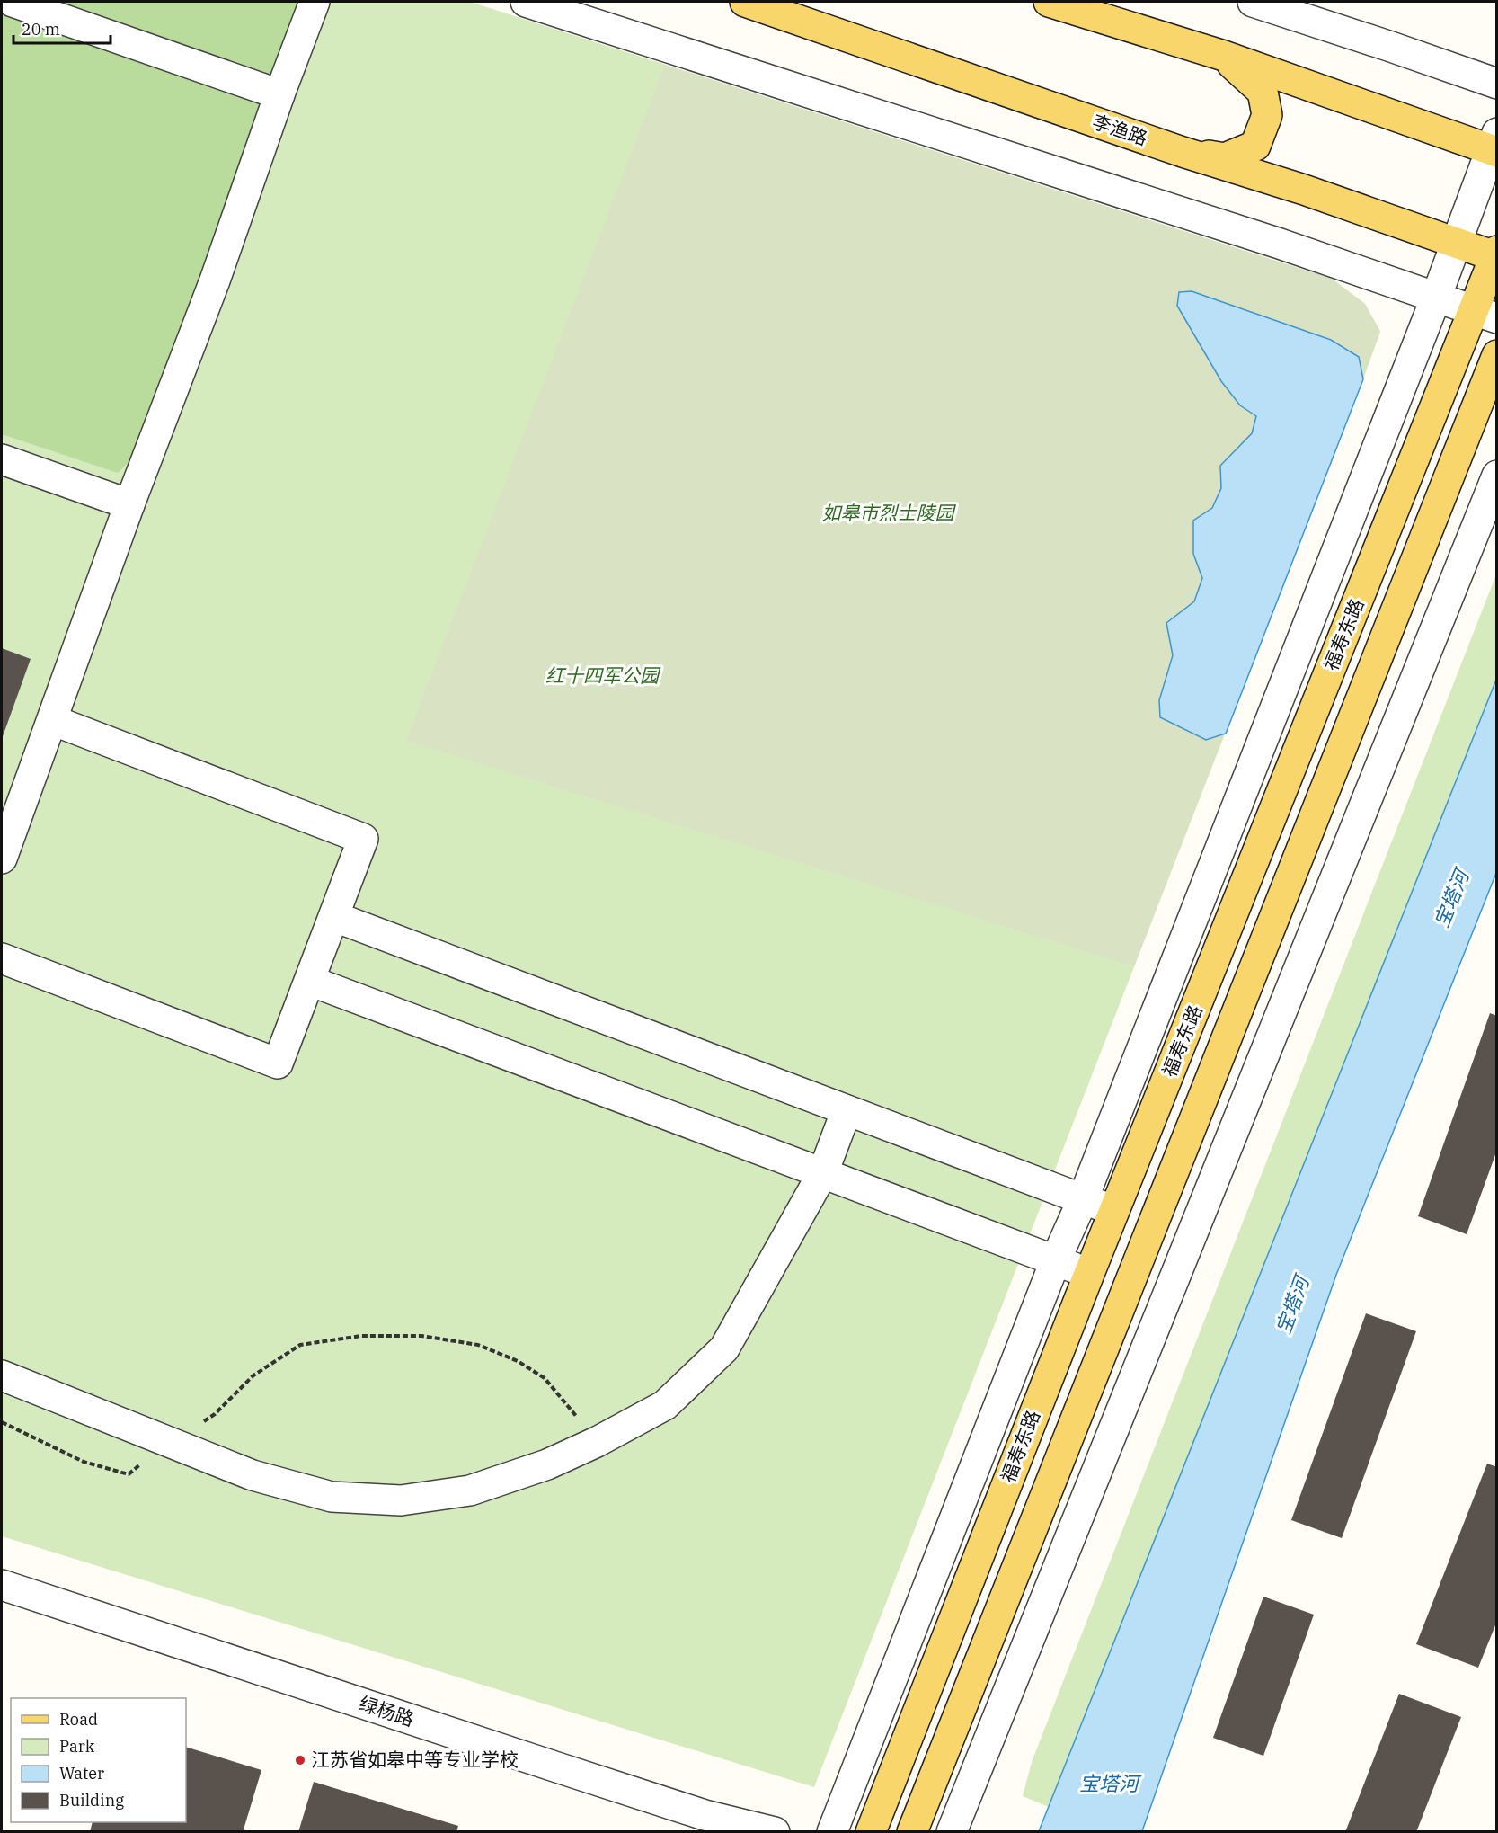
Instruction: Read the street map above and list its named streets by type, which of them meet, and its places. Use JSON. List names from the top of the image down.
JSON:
{
  "streets": {
    "main road": ["李渔路", "福寿东路"],
    "street": ["绿杨路"]
  },
  "crossings": [
    ["李渔路", "福寿东路"]
  ],
  "water": ["宝塔河"],
  "parks": ["如皋市烈士陵园", "红十四军公园"],
  "places": ["江苏省如皋中等专业学校"],
  "legend": [
    "Road",
    "Park",
    "Water",
    "Building"
  ],
  "scale_bar": "20 m"
}
